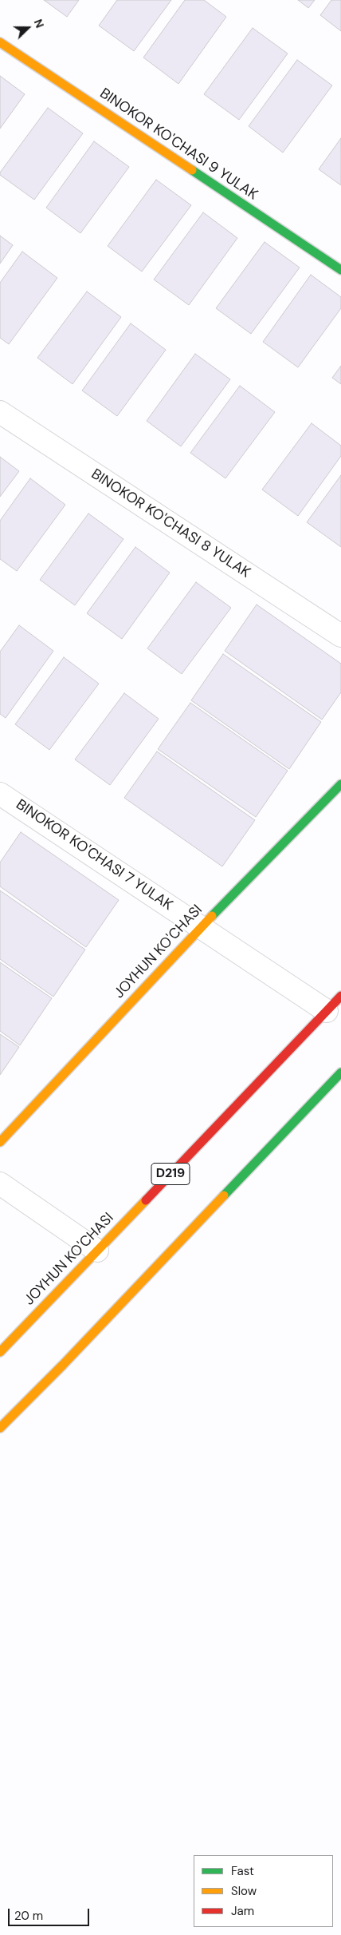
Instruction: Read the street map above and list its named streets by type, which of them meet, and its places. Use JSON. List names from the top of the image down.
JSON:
{
  "streets": {
    "main road": ["BINOKOR KO'CHASI 9 YULAK", "JOYHUN KO'CHASI", "D219"],
    "street": ["BINOKOR KO'CHASI 8 YULAK", "BINOKOR KO'CHASI 7 YULAK"]
  },
  "crossings": [
    ["BINOKOR KO'CHASI 7 YULAK", "JOYHUN KO'CHASI"]
  ],
  "legend": ["Fast", "Slow", "Jam"],
  "scale_bar": "20 m",
  "north": "right"
}
